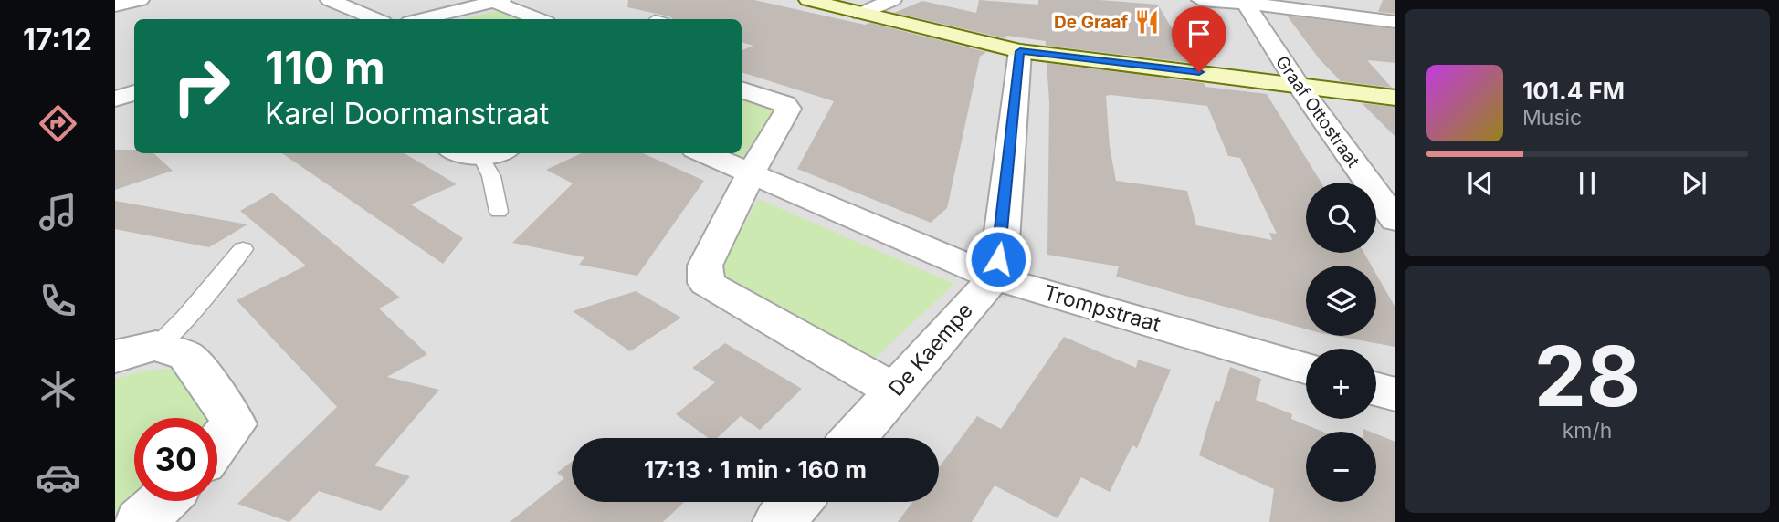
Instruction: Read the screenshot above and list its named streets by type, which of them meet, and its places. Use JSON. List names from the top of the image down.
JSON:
{
  "streets": {
    "street": ["Graaf Ottostraat", "Trompstraat", "De Kaempe"]
  },
  "crossings": [
    ["Trompstraat", "De Kaempe"]
  ],
  "places": {
    "restaurant": ["De Graaf"]
  },
  "page": {
    "tabs": "17:12",
    "turn": ["110 m", "Karel Doormanstraat"],
    "song": ["101.4 FM", "Music"],
    "map_buttons": ["+", "−"],
    "tile": ["28", "km/h"],
    "limit": "30",
    "trip": "17:13 · 1 min · 160 m"
  }
}
